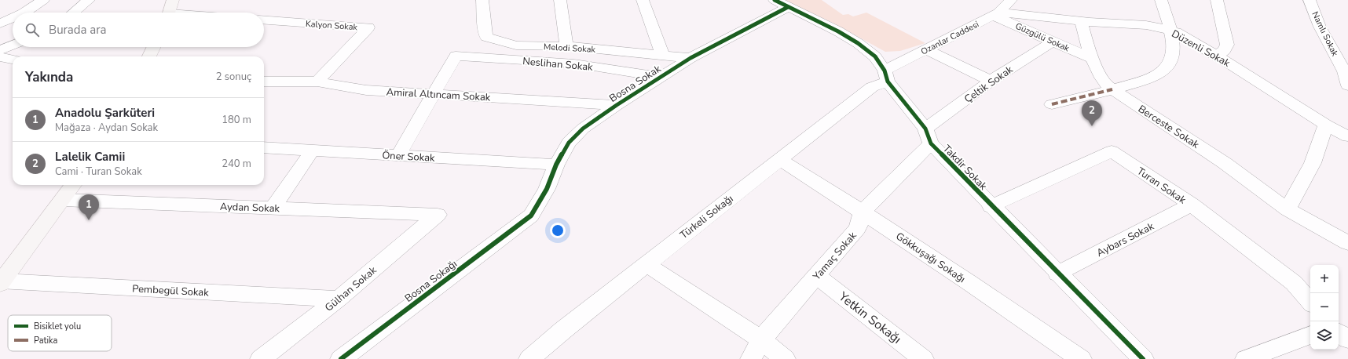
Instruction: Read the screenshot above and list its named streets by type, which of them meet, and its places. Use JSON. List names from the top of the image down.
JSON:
{
  "streets": {
    "street": [
      "Kalyon Sokak",
      "Namlı Sokak",
      "Güzgülü Sokak",
      "Ozanlar Caddesi",
      "Melodi Sokak",
      "Düzenli Sokak",
      "Neslihan Sokak",
      "Bosna Sokak",
      "Çeltik Sokak",
      "Amiral Altıncam Sokak",
      "Berceste Sokak",
      "Öner Sokak",
      "Takdir Sokak",
      "Turan Sokak",
      "Aydan Sokak",
      "Türkeli Sokağı",
      "Aybars Sokak",
      "Yamaç Sokak",
      "Gökkuşağı Sokağı",
      "Bosna Sokağı",
      "Gülhan Sokak",
      "Pembegül Sokak",
      "Yetkin Sokağı"
    ]
  },
  "crossings": [
    ["Kalyon Sokak", "Amiral Altıncam Sokak"],
    ["Güzgülü Sokak", "Ozanlar Caddesi"],
    ["Güzgülü Sokak", "Düzenli Sokak"],
    ["Güzgülü Sokak", "Çeltik Sokak"],
    ["Güzgülü Sokak", "Berceste Sokak"],
    ["Ozanlar Caddesi", "Düzenli Sokak"],
    ["Ozanlar Caddesi", "Takdir Sokak"],
    ["Ozanlar Caddesi", "Türkeli Sokağı"],
    ["Melodi Sokak", "Bosna Sokak"],
    ["Düzenli Sokak", "Berceste Sokak"],
    ["Neslihan Sokak", "Bosna Sokak"],
    ["Neslihan Sokak", "Amiral Altıncam Sokak"],
    ["Bosna Sokak", "Amiral Altıncam Sokak"],
    ["Bosna Sokak", "Öner Sokak"],
    ["Bosna Sokak", "Takdir Sokak"],
    ["Bosna Sokak", "Bosna Sokağı"],
    ["Çeltik Sokak", "Takdir Sokak"],
    ["Çeltik Sokak", "Yamaç Sokak"],
    ["Takdir Sokak", "Turan Sokak"],
    ["Takdir Sokak", "Türkeli Sokağı"],
    ["Takdir Sokak", "Aybars Sokak"],
    ["Takdir Sokak", "Yamaç Sokak"],
    ["Turan Sokak", "Aybars Sokak"],
    ["Aydan Sokak", "Gülhan Sokak"],
    ["Türkeli Sokağı", "Gökkuşağı Sokağı"],
    ["Yamaç Sokak", "Gökkuşağı Sokağı"],
    ["Yamaç Sokak", "Yetkin Sokağı"],
    ["Gülhan Sokak", "Pembegül Sokak"]
  ],
  "legend": ["Bisiklet yolu", "Patika"],
  "page": {
    "search": "Burada ara",
    "heading": ["Yakında", "2 sonuç"],
    "list": [
      {
        "mark": "1",
        "name": "Anadolu Şarküteri",
        "note": "Mağaza · Aydan Sokak",
        "value": "180 m"
      },
      {
        "mark": "2",
        "name": "Lalelik Camii",
        "note": "Cami · Turan Sokak",
        "value": "240 m"
      }
    ],
    "pins": ["2", "1"],
    "map_buttons": ["+", "−"]
  }
}
